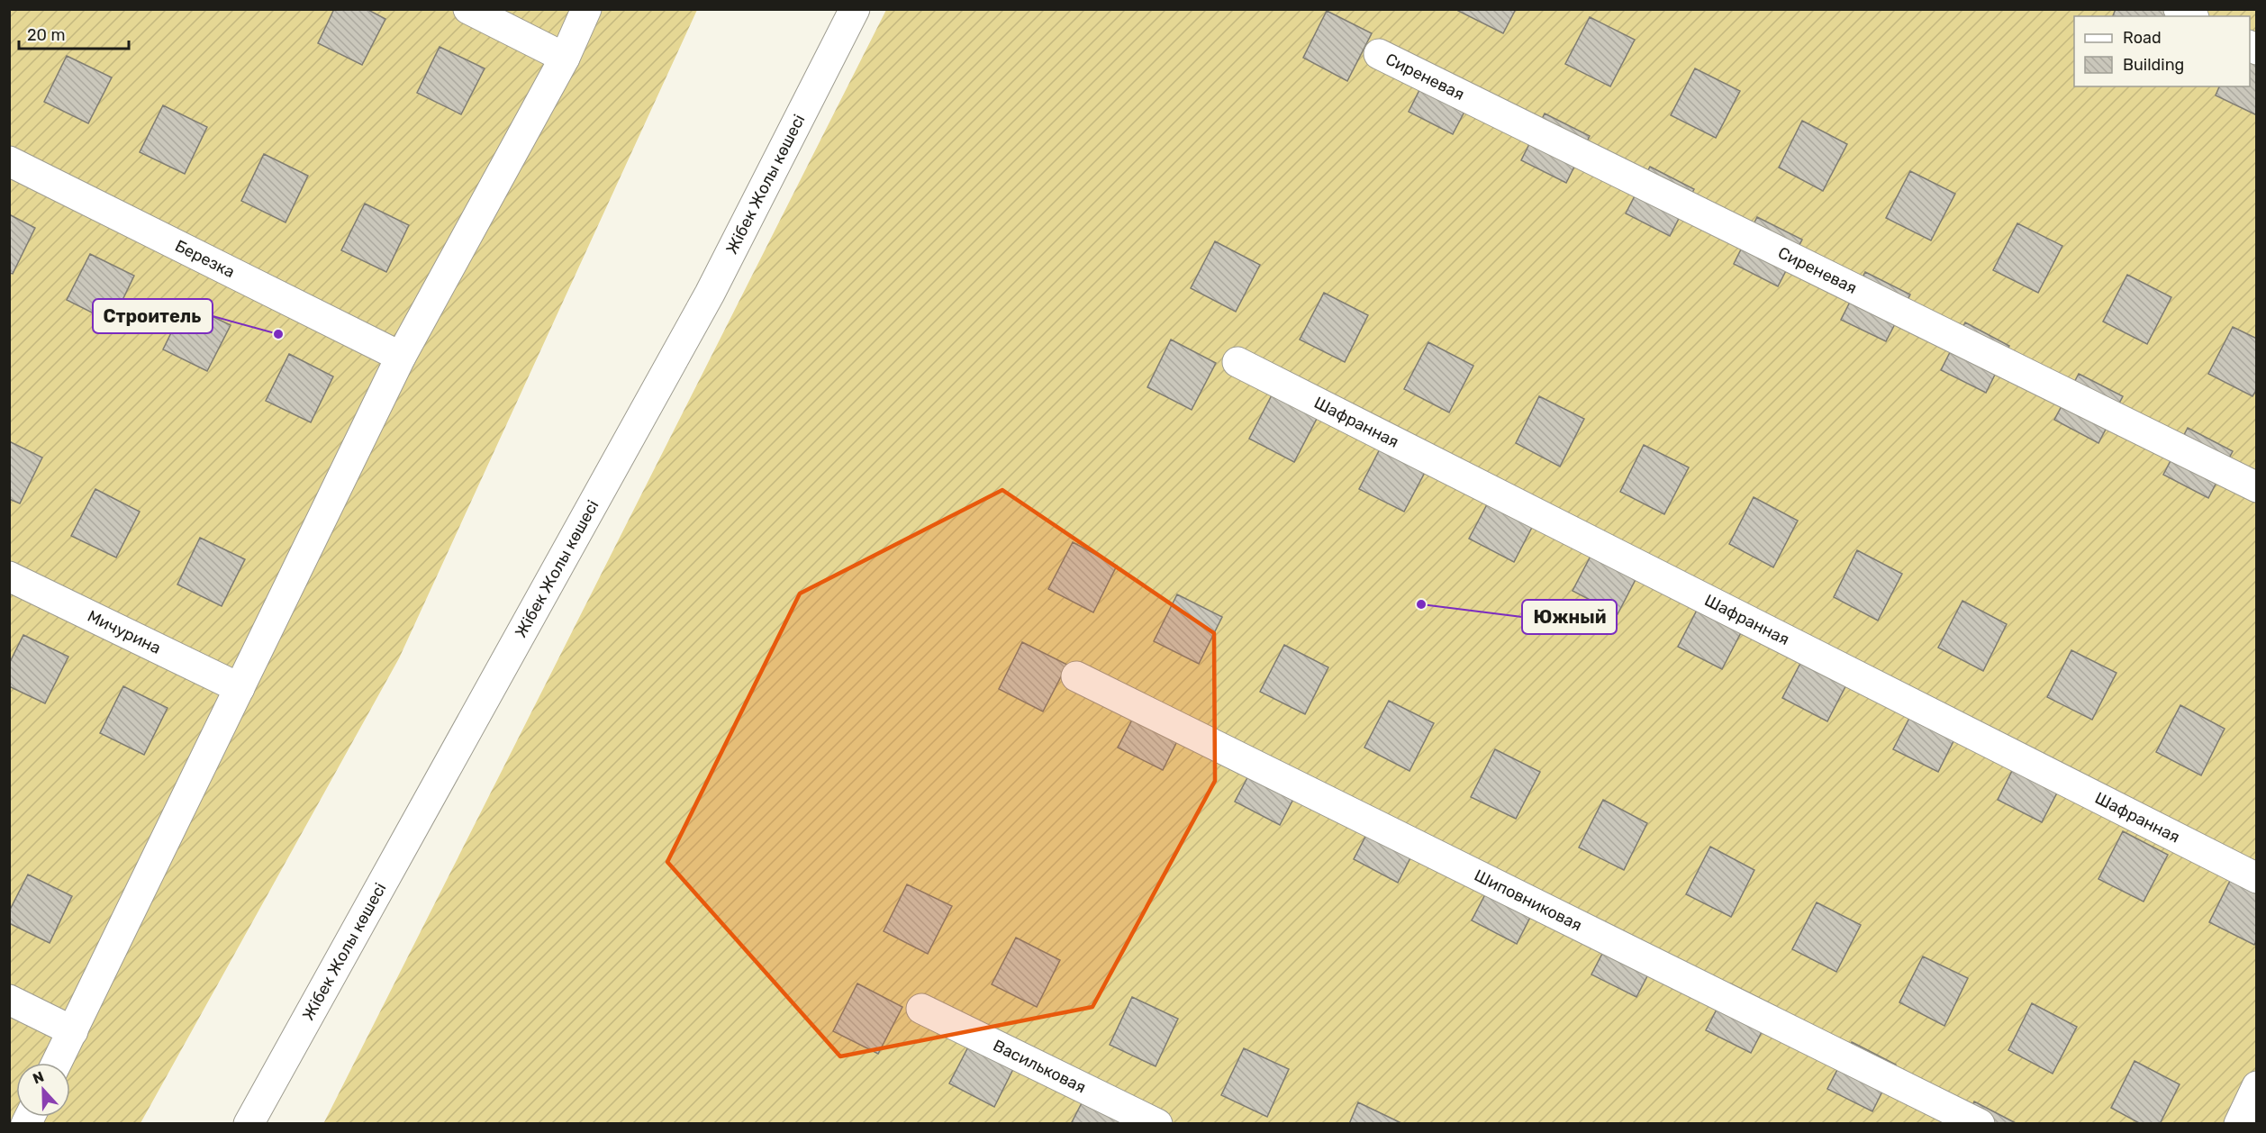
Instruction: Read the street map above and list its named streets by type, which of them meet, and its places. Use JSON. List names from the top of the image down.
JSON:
{
  "streets": {
    "main road": [
      "Сиреневая",
      "Жібек Жолы көшесі",
      "Березка",
      "Шафранная",
      "Мичурина",
      "Шиповниковая",
      "Васильковая"
    ]
  },
  "places": ["Строитель", "Южный"],
  "legend": ["Road", "Building"],
  "scale_bar": "20 m",
  "north": "top"
}
